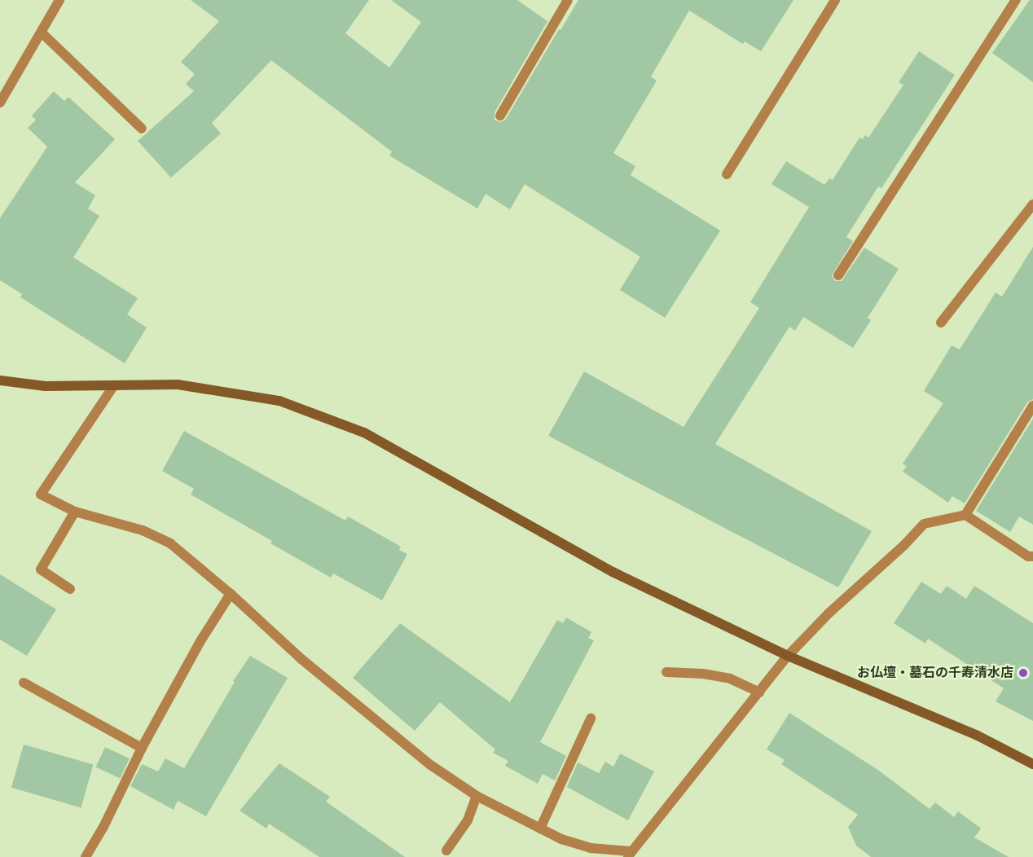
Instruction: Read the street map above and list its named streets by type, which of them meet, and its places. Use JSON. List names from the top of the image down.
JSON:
{
  "places": ["お仏壇・墓石の千寿清水店"]
}
